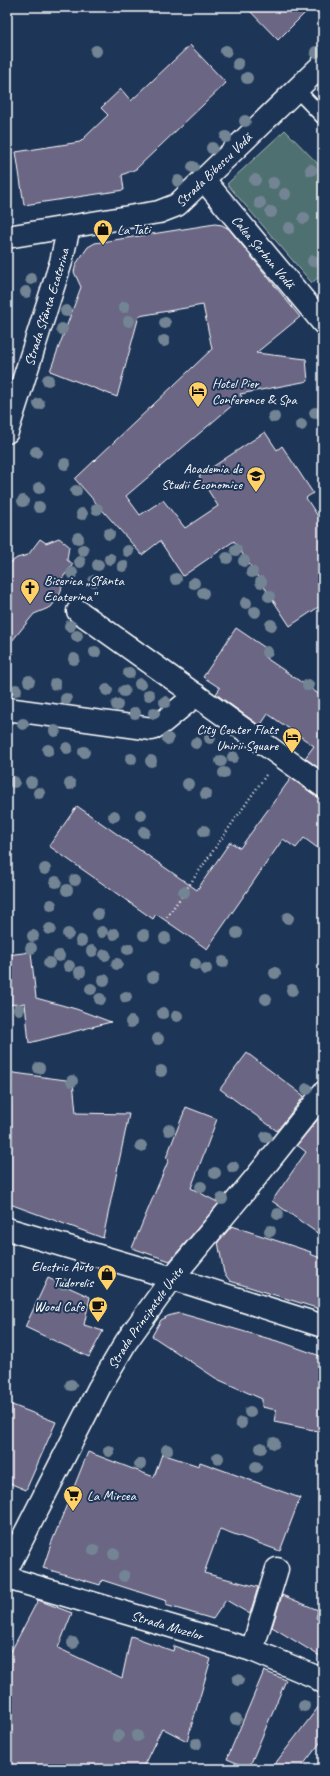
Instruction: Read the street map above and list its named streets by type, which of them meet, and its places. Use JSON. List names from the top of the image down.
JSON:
{
  "streets": {
    "street": [
      "Strada Bibescu Vodă",
      "Calea Șerban Vodă",
      "Strada Sfânta Ecaterina",
      "Strada Principatele Unite",
      "Strada Muzelor"
    ]
  },
  "crossings": [
    ["Strada Bibescu Vodă", "Calea Șerban Vodă"],
    ["Strada Bibescu Vodă", "Strada Sfânta Ecaterina"]
  ],
  "places": {
    "shop": ["La Tati", "Electric Auto Tudorelis"],
    "hotel": ["Hotel Pier Conference & Spa", "City Center Flats Unirii Square"],
    "school or university": ["Academia de Studii Economice"],
    "church": ["Biserica „Sfânta Ecaterina”"],
    "cafe": ["Wood Cafe"],
    "supermarket": ["La Mircea"]
  }
}
